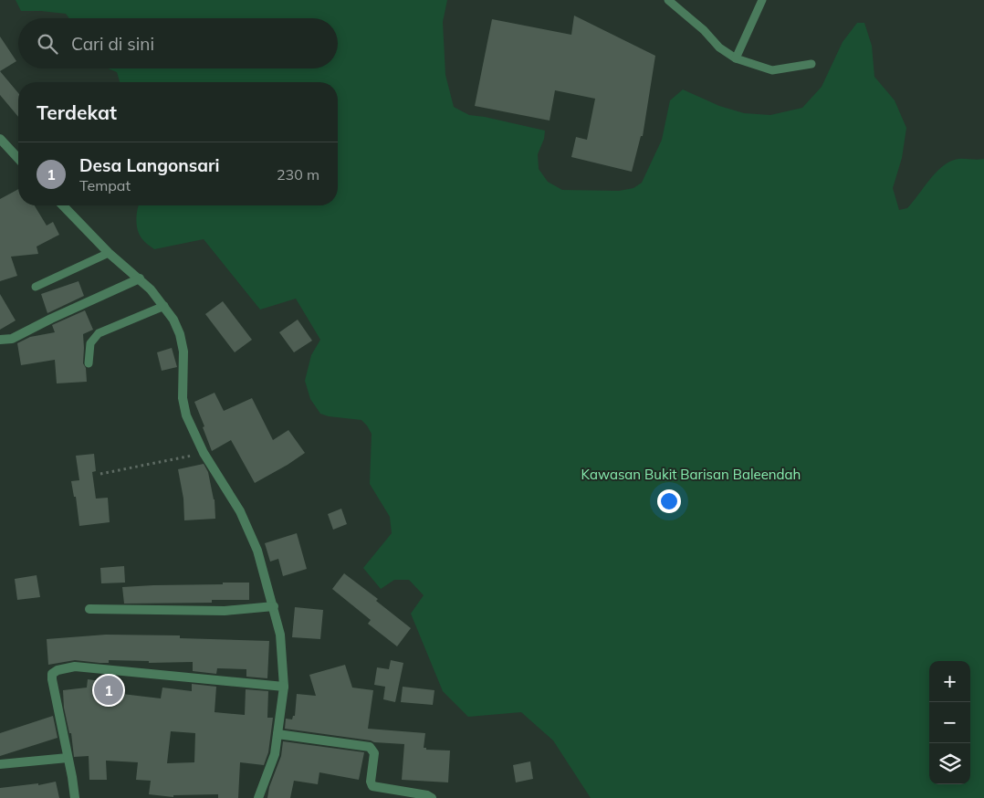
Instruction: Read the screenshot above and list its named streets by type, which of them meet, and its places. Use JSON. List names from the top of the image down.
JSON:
{
  "parks": ["Kawasan Bukit Barisan Baleendah"],
  "page": {
    "search": "Cari di sini",
    "heading": "Terdekat",
    "list": [
      {
        "mark": "1",
        "name": "Desa Langonsari",
        "note": "Tempat",
        "value": "230 m"
      }
    ],
    "map_buttons": ["+", "−"],
    "pins": "1"
  }
}
